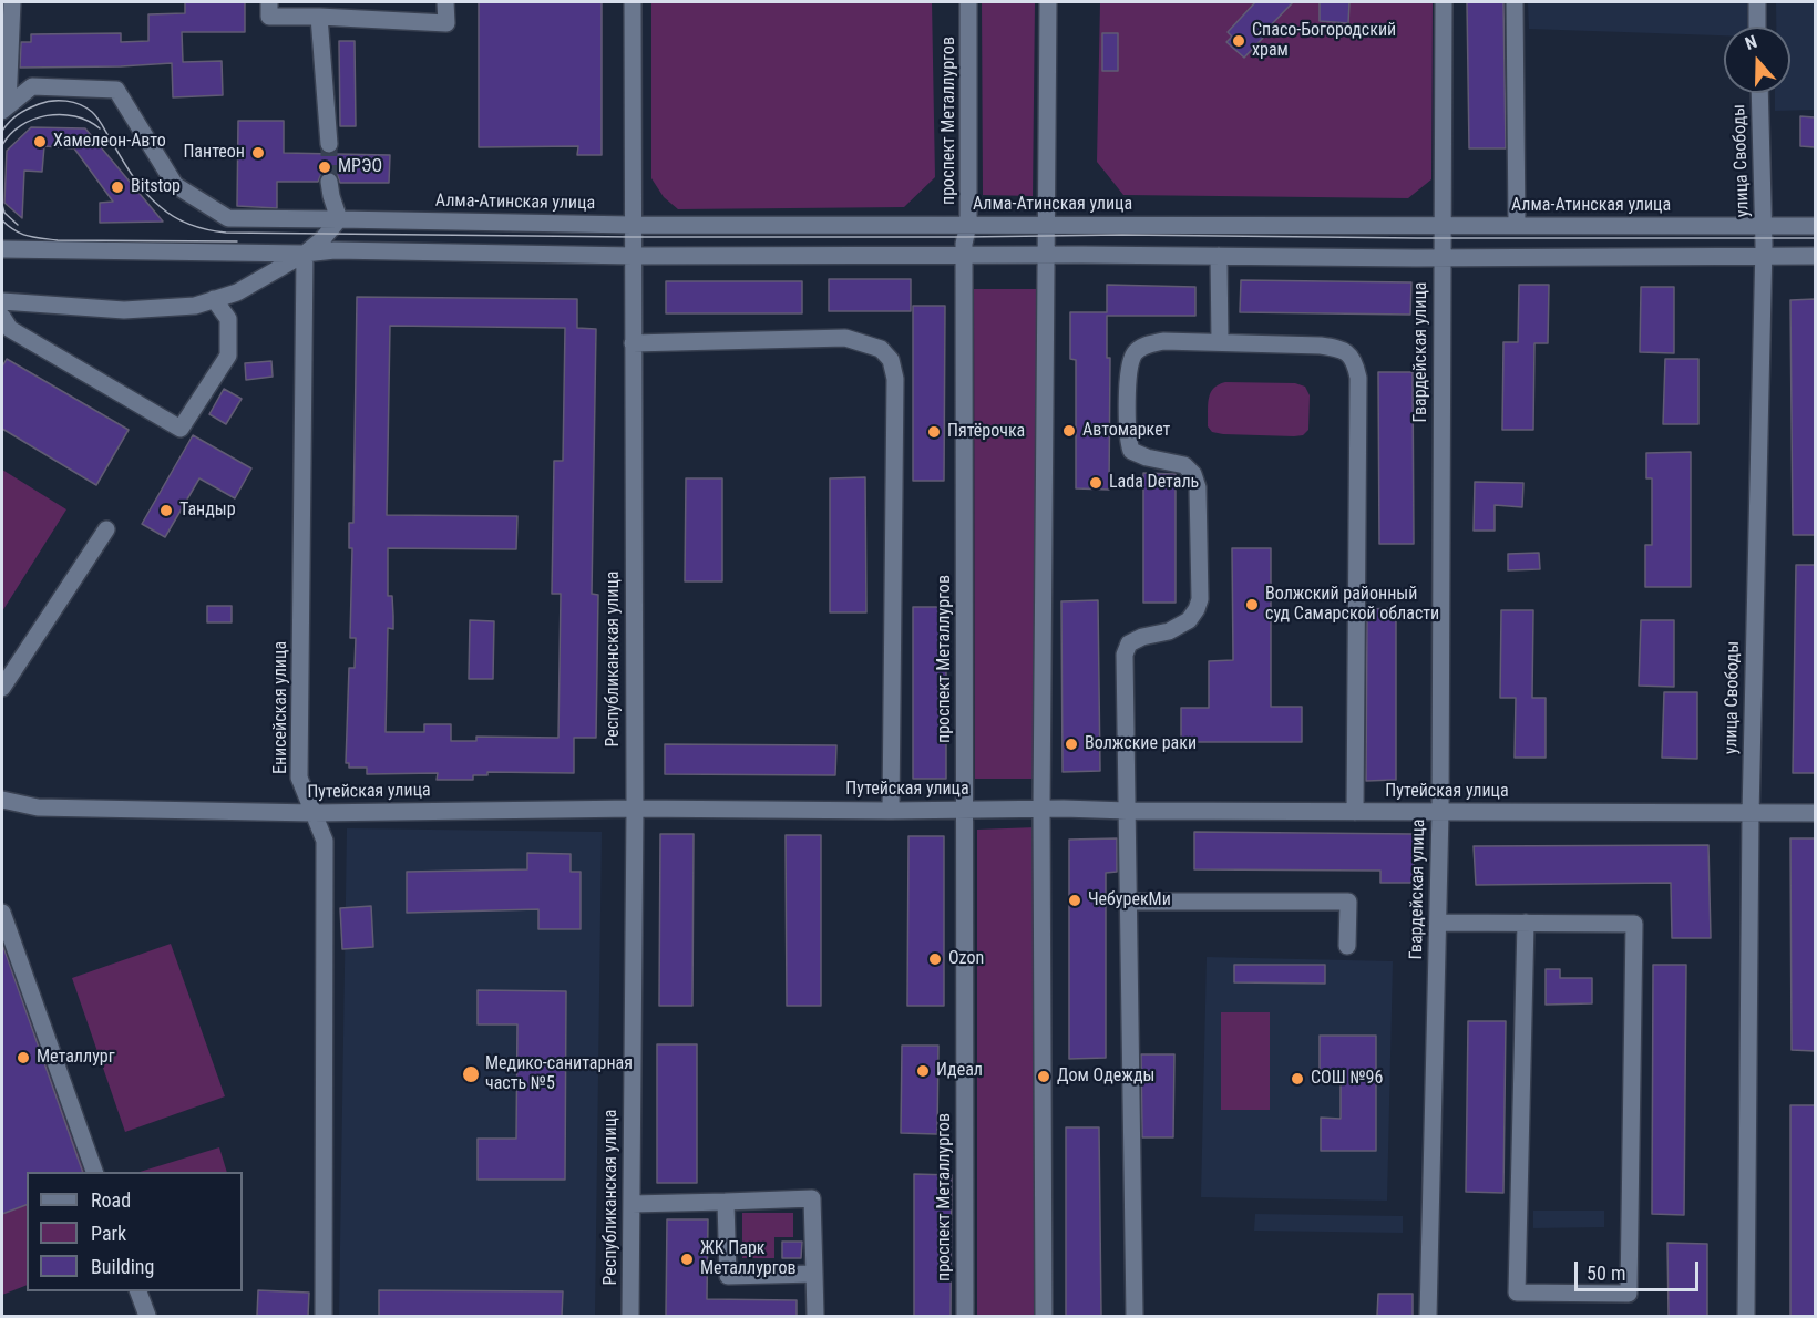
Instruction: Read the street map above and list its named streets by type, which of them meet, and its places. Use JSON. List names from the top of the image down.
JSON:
{
  "streets": {
    "street": [
      "проспект Металлургов",
      "улица Свободы",
      "Алма-Атинская улица",
      "Гвардейская улица",
      "Республиканская улица",
      "Енисейская улица",
      "Путейская улица"
    ]
  },
  "crossings": [
    ["проспект Металлургов", "Алма-Атинская улица"],
    ["проспект Металлургов", "Путейская улица"],
    ["улица Свободы", "Алма-Атинская улица"],
    ["улица Свободы", "Путейская улица"],
    ["Алма-Атинская улица", "Гвардейская улица"],
    ["Алма-Атинская улица", "Республиканская улица"],
    ["Гвардейская улица", "Путейская улица"],
    ["Республиканская улица", "Путейская улица"],
    ["Енисейская улица", "Путейская улица"]
  ],
  "places": [
    "Спасо-Богородский храм",
    "Хамелеон-Авто",
    "Пантеон",
    "МРЭО",
    "Bitstop",
    "Автомаркет",
    "Пятёрочка",
    "Lada Dеталь",
    "Тандыр",
    "Волжский районный суд Самарской области",
    "Волжские раки",
    "ЧебурекМи",
    "Ozon",
    "Металлург",
    "Идеал",
    "Медико-санитарная часть №5",
    "Дом Одежды",
    "СОШ №96",
    "ЖК Парк Металлургов"
  ],
  "legend": ["Road", "Park", "Building"],
  "scale_bar": "50 m",
  "north": "top"
}
